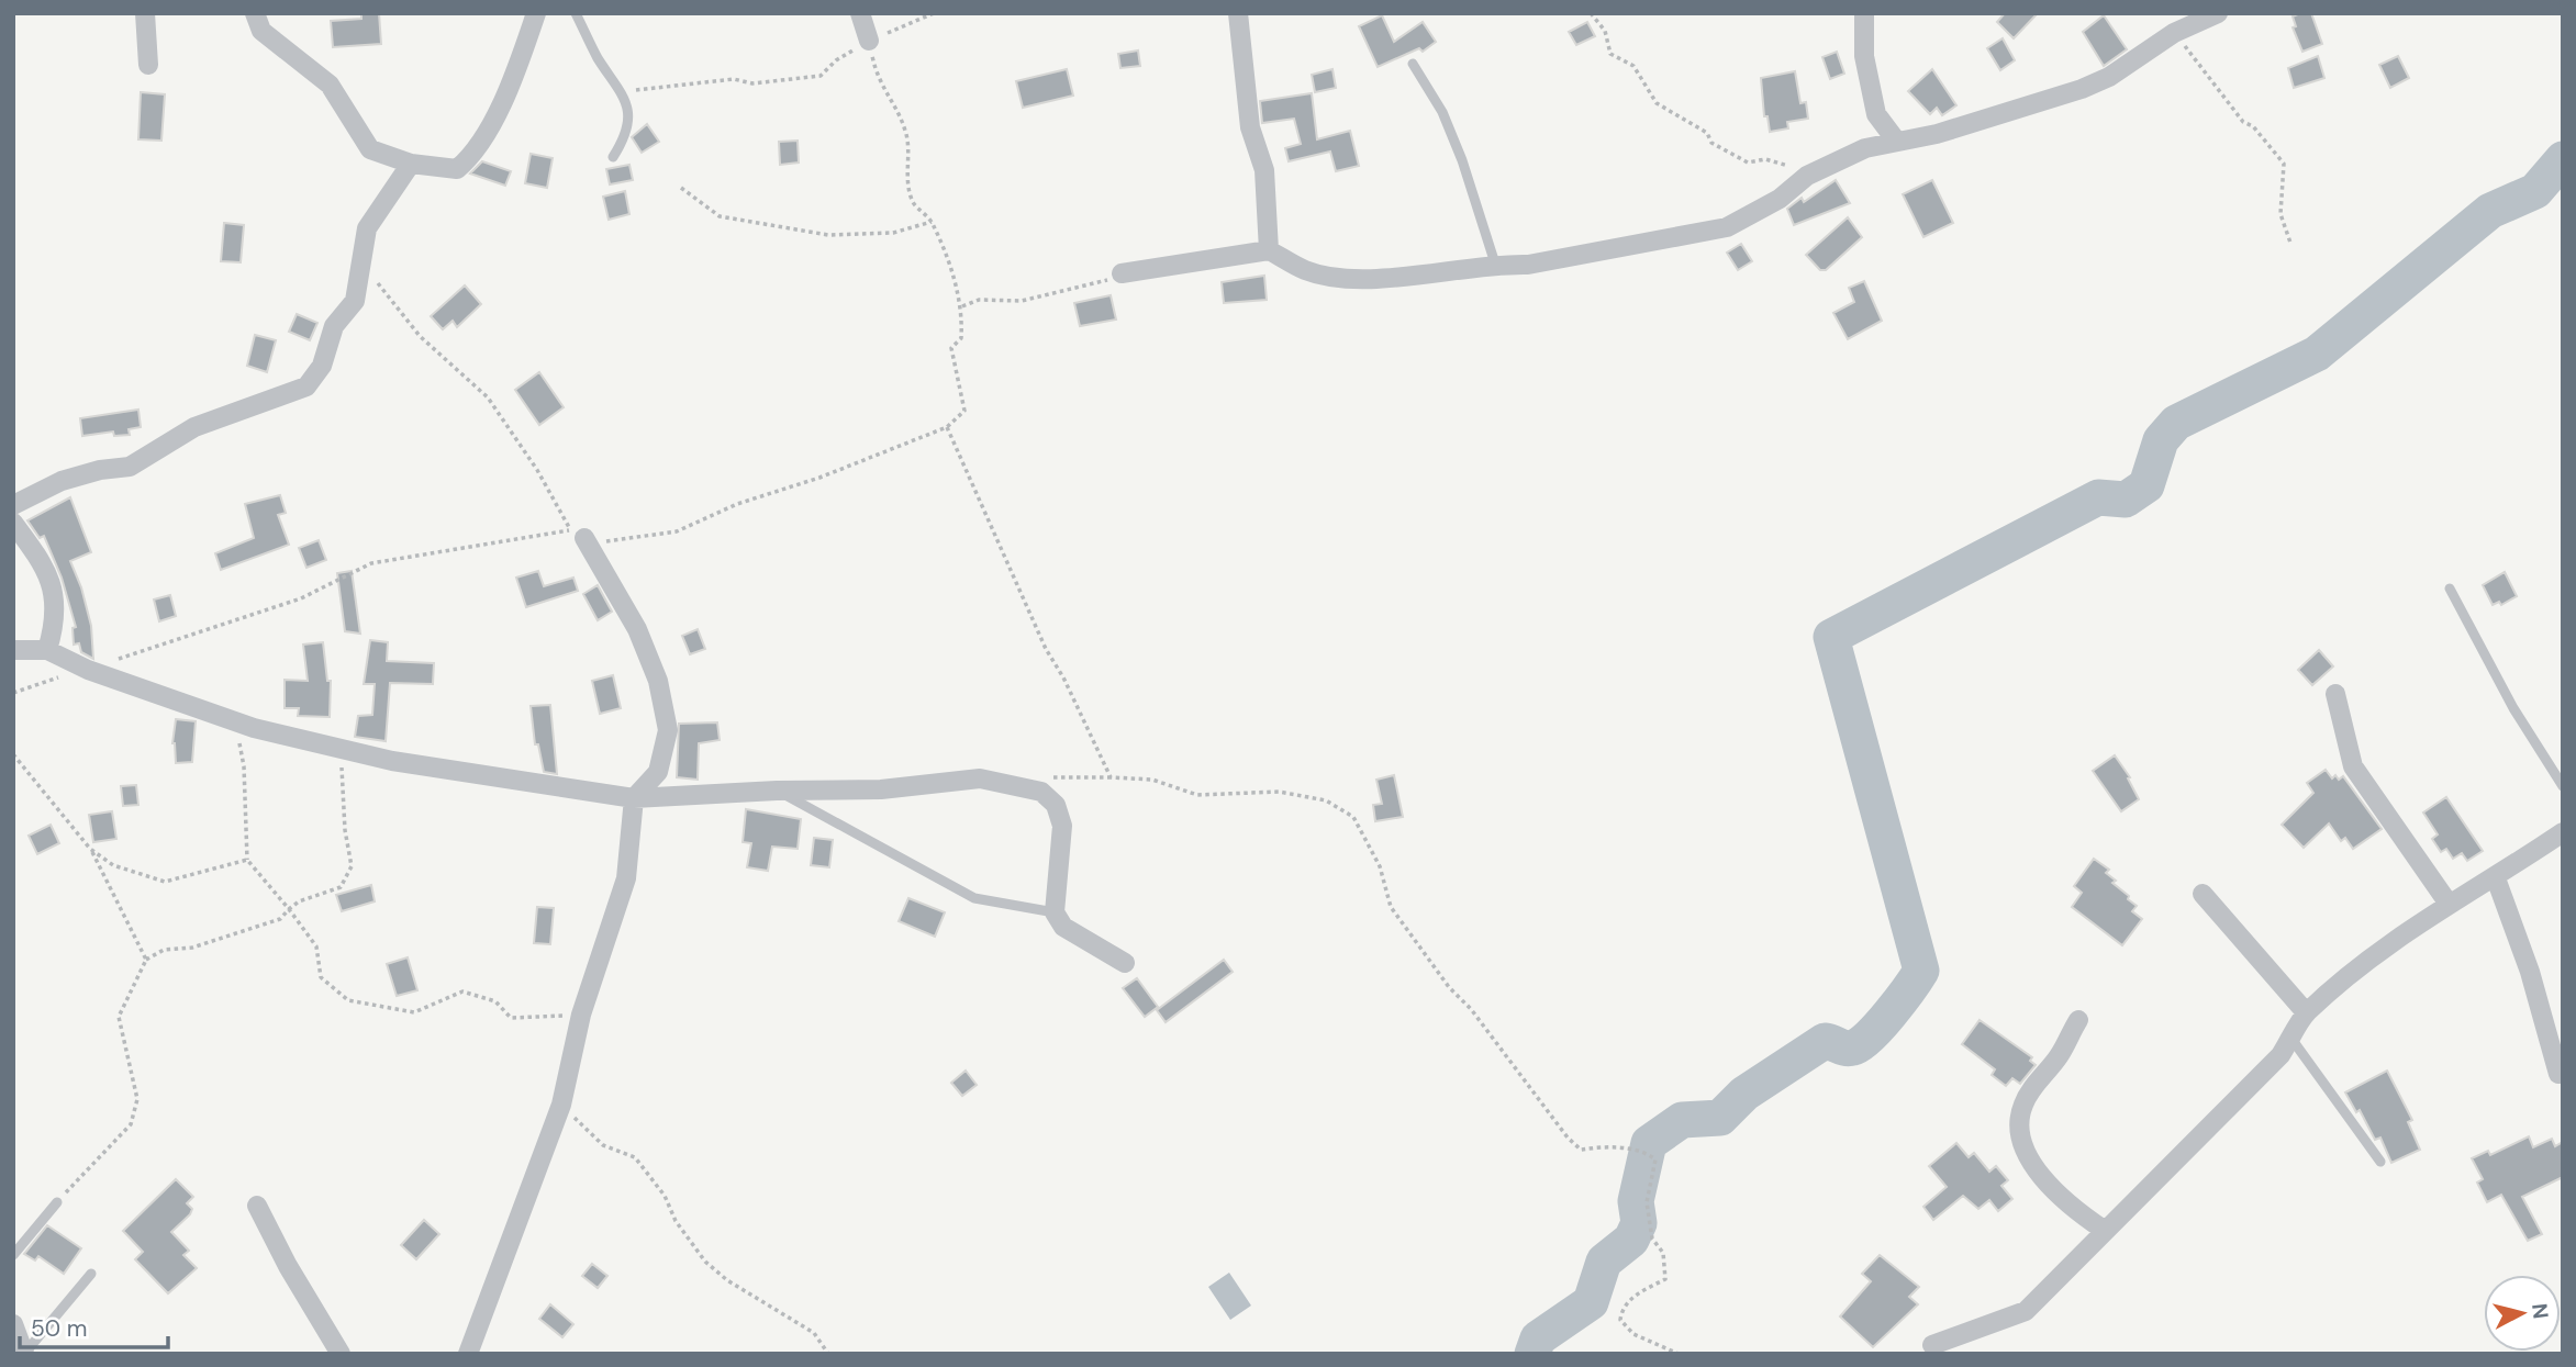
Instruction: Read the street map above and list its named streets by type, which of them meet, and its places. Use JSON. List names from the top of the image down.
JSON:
{
  "scale_bar": "50 m",
  "north": "right"
}
